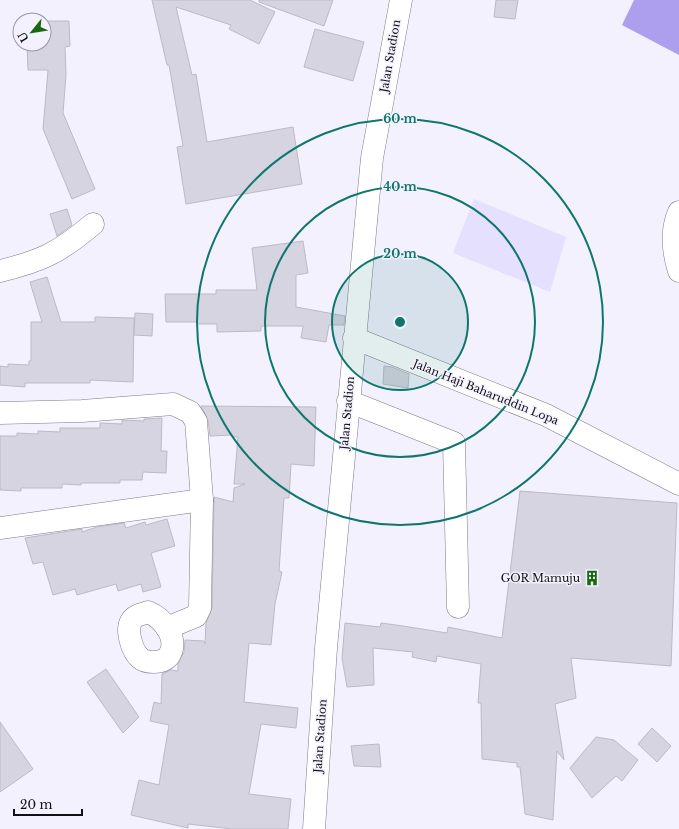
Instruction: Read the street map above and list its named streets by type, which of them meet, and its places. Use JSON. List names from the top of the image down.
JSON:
{
  "streets": {
    "street": ["Jalan Stadion", "Jalan Haji Baharuddin Lopa"]
  },
  "crossings": [
    ["Jalan Stadion", "Jalan Haji Baharuddin Lopa"]
  ],
  "places": {
    "building": ["GOR Mamuju"]
  },
  "scale_bar": "20 m",
  "north": "bottom left",
  "rings": ["60 m", "40 m", "20 m"]
}
